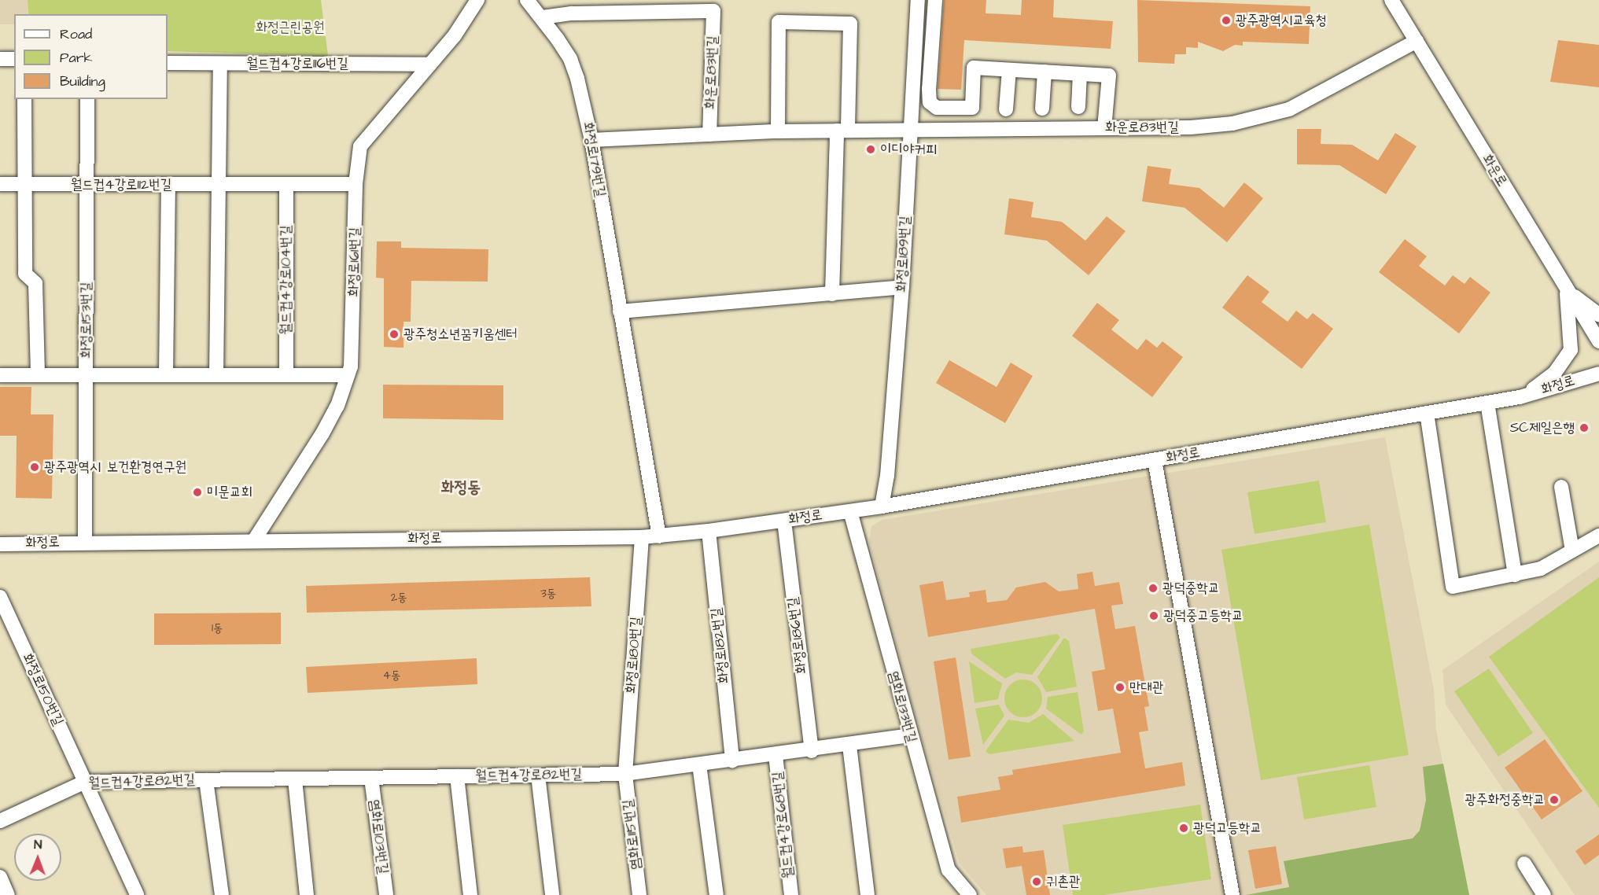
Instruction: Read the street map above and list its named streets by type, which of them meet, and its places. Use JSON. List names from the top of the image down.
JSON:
{
  "streets": {
    "street": [
      "월드컵4강로116번길",
      "화운로83번길",
      "화정로179번길",
      "화운로",
      "월드컵4강로112번길",
      "화정로189번길",
      "화정로161번길",
      "월드컵4강로104번길",
      "화정로153번길",
      "화정로",
      "화정로186번길",
      "화정로182번길",
      "화정로180번길",
      "화정로150번길",
      "염화로133번길",
      "월드컵4강로82번길",
      "월드컵4강로68번길",
      "염화로115번길",
      "염화로103번길"
    ]
  },
  "crossings": [
    ["월드컵4강로116번길", "화정로161번길"],
    ["화운로83번길", "화정로179번길"],
    ["화운로83번길", "화운로"],
    ["화운로83번길", "화정로189번길"],
    ["화정로179번길", "화정로"],
    ["월드컵4강로112번길", "화정로161번길"],
    ["월드컵4강로112번길", "월드컵4강로104번길"],
    ["월드컵4강로112번길", "화정로153번길"],
    ["화정로189번길", "화정로"],
    ["화정로161번길", "화정로"],
    ["화정로153번길", "화정로"],
    ["화정로", "화정로186번길"],
    ["화정로", "화정로182번길"],
    ["화정로", "화정로180번길"],
    ["화정로", "염화로133번길"],
    ["화정로186번길", "월드컵4강로82번길"],
    ["화정로182번길", "월드컵4강로82번길"],
    ["화정로180번길", "월드컵4강로82번길"],
    ["화정로180번길", "염화로115번길"],
    ["화정로150번길", "월드컵4강로82번길"],
    ["염화로133번길", "월드컵4강로82번길"],
    ["월드컵4강로82번길", "월드컵4강로68번길"],
    ["월드컵4강로82번길", "염화로115번길"],
    ["월드컵4강로82번길", "염화로103번길"]
  ],
  "districts": ["화정동"],
  "parks": ["화정근린공원"],
  "places": [
    "광주광역시교육청",
    "이디야커피",
    "광주청소년꿈키움센터",
    "SC제일은행",
    "광주광역시 보건환경연구원",
    "미문교회",
    "광덕중학교",
    "광덕중고등학교",
    "만대관",
    "광주화정중학교",
    "광덕고등학교",
    "귀촌관"
  ],
  "house_numbers": [
    "3동",
    "2동",
    "1동",
    "4동"
  ],
  "legend": ["Road", "Park", "Building"],
  "north": "top"
}
